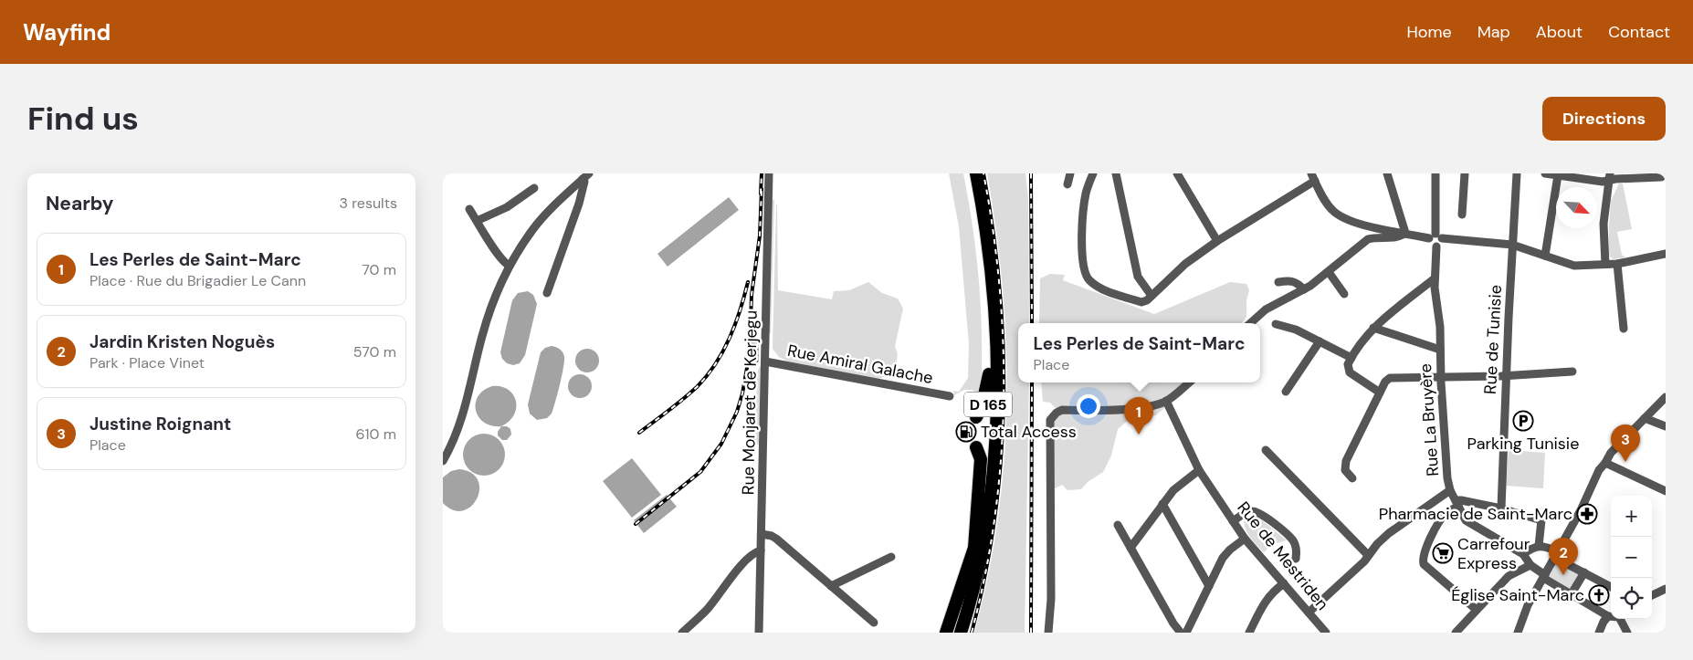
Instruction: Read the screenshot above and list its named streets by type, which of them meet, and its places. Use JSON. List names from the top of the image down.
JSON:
{
  "streets": {
    "highway": ["D 165"],
    "street": [
      "Rue de Tunisie",
      "Rue Amiral Galache",
      "Rue Monjaret de Kerjegu",
      "Rue La Bruyère",
      "Rue de Mestriden"
    ]
  },
  "crossings": [
    ["Rue Amiral Galache", "Rue Monjaret de Kerjegu"]
  ],
  "places": {
    "parking": ["Parking Tunisie"],
    "fuel station": ["Total Access"],
    "pharmacy": ["Pharmacie de Saint-Marc"],
    "supermarket": ["Carrefour Express"],
    "church": ["Église Saint-Marc"]
  },
  "north": "bottom right",
  "page": {
    "header": "Wayfind",
    "nav": [
      "Home",
      "Map",
      "About",
      "Contact"
    ],
    "buttons": "Directions",
    "title": "Find us",
    "heading": ["Nearby", "3 results"],
    "list": [
      {
        "mark": "1",
        "name": "Les Perles de Saint-Marc",
        "note": "Place · Rue du Brigadier Le Cann",
        "value": "70 m"
      },
      {
        "mark": "2",
        "name": "Jardin Kristen Noguès",
        "note": "Park · Place Vinet",
        "value": "570 m"
      },
      {
        "mark": "3",
        "name": "Justine Roignant",
        "note": "Place",
        "value": "610 m"
      }
    ],
    "popup": ["Les Perles de Saint-Marc", "Place"],
    "pins": ["1", "3", "2"],
    "map_buttons": ["+", "−"]
  }
}
